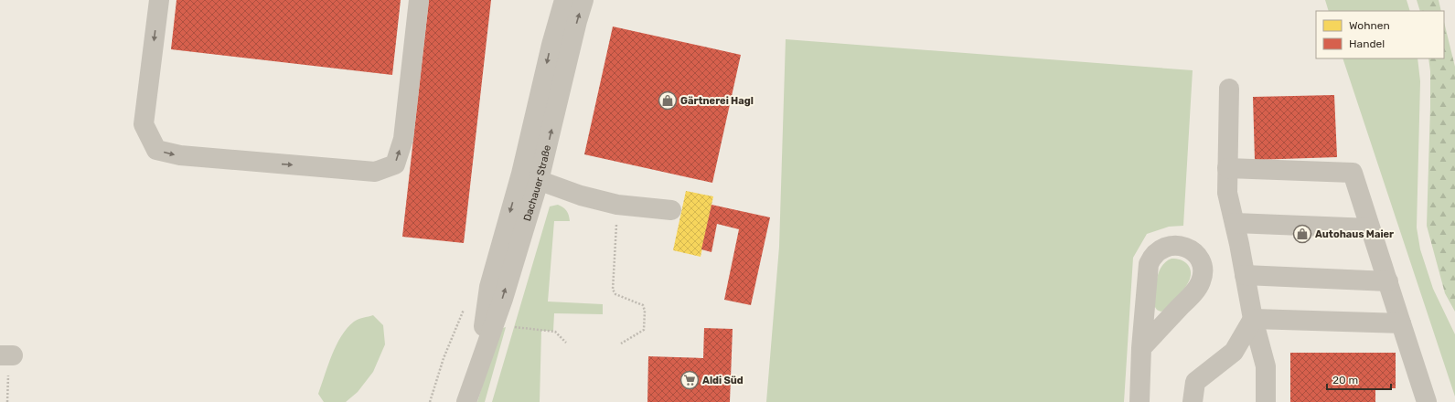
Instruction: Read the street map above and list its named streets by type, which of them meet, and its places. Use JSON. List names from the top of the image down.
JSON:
{
  "streets": {
    "street": ["Dachauer Straße"]
  },
  "places": {
    "shop": ["Gärtnerei Hagl", "Autohaus Maier"],
    "supermarket": ["Aldi Süd"]
  },
  "legend": ["Wohnen", "Handel"],
  "scale_bar": "20 m"
}
